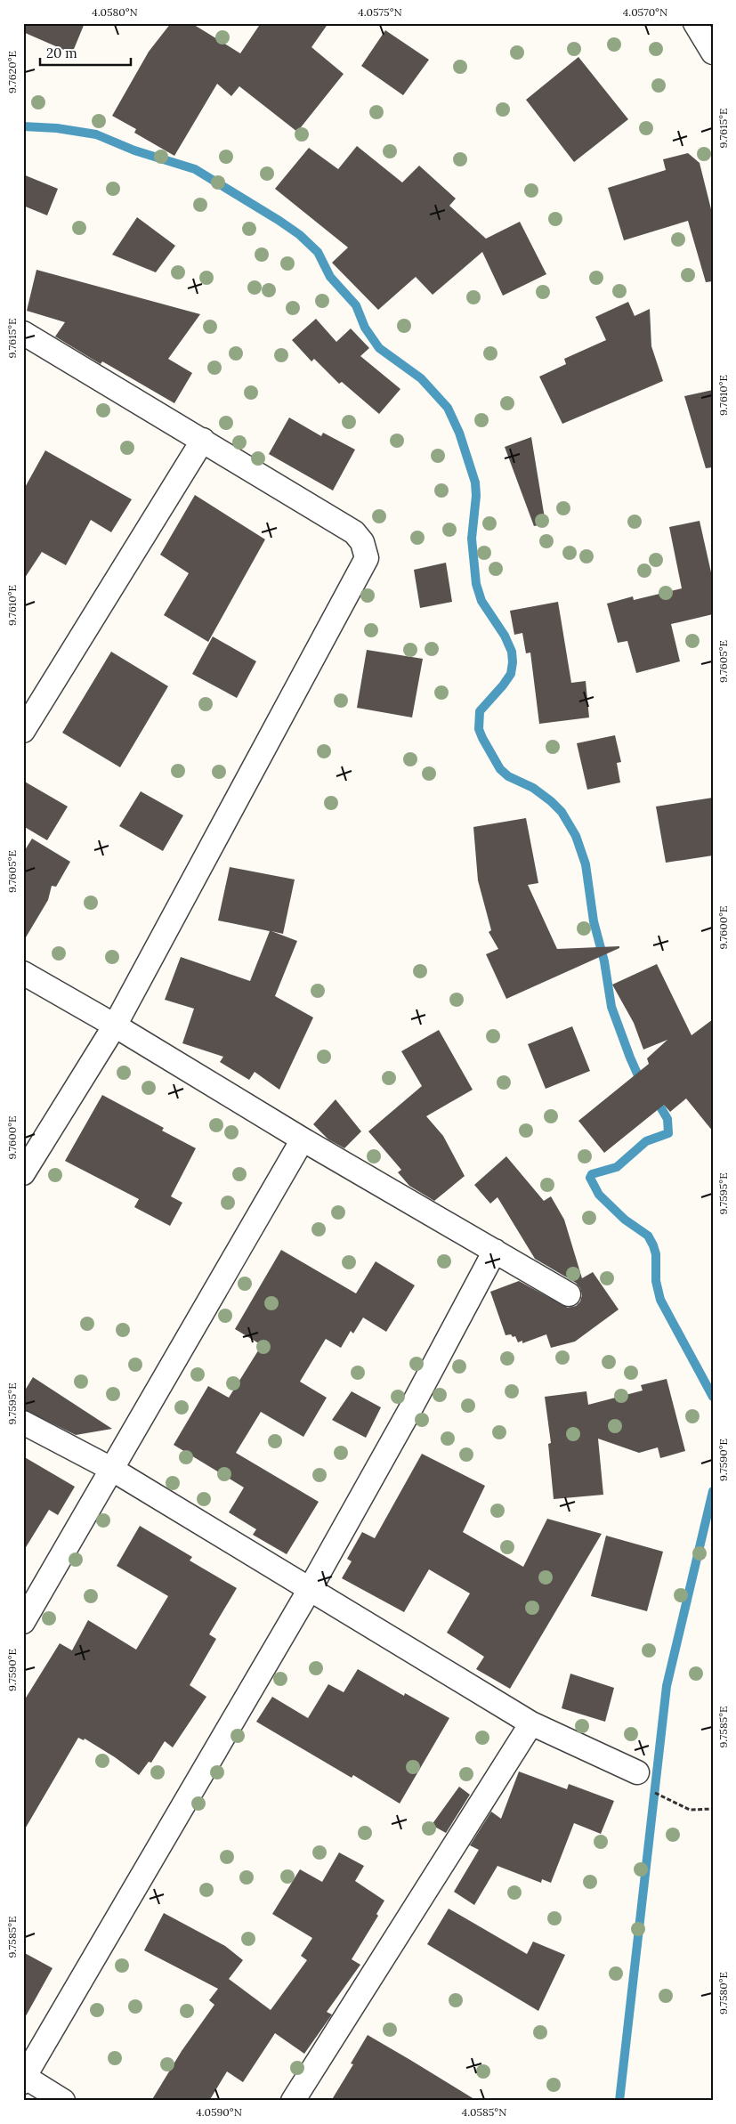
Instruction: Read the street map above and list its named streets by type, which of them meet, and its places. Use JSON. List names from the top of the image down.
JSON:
{
  "scale_bar": "20 m",
  "coordinates": [
    "4.0580°N",
    "4.0575°N",
    "4.0570°N",
    "9.7620°E",
    "9.7615°E",
    "9.7610°E",
    "9.7605°E",
    "9.7600°E",
    "9.7595°E",
    "9.7590°E",
    "9.7585°E",
    "9.7580°E",
    "4.0590°N",
    "4.0585°N"
  ]
}
